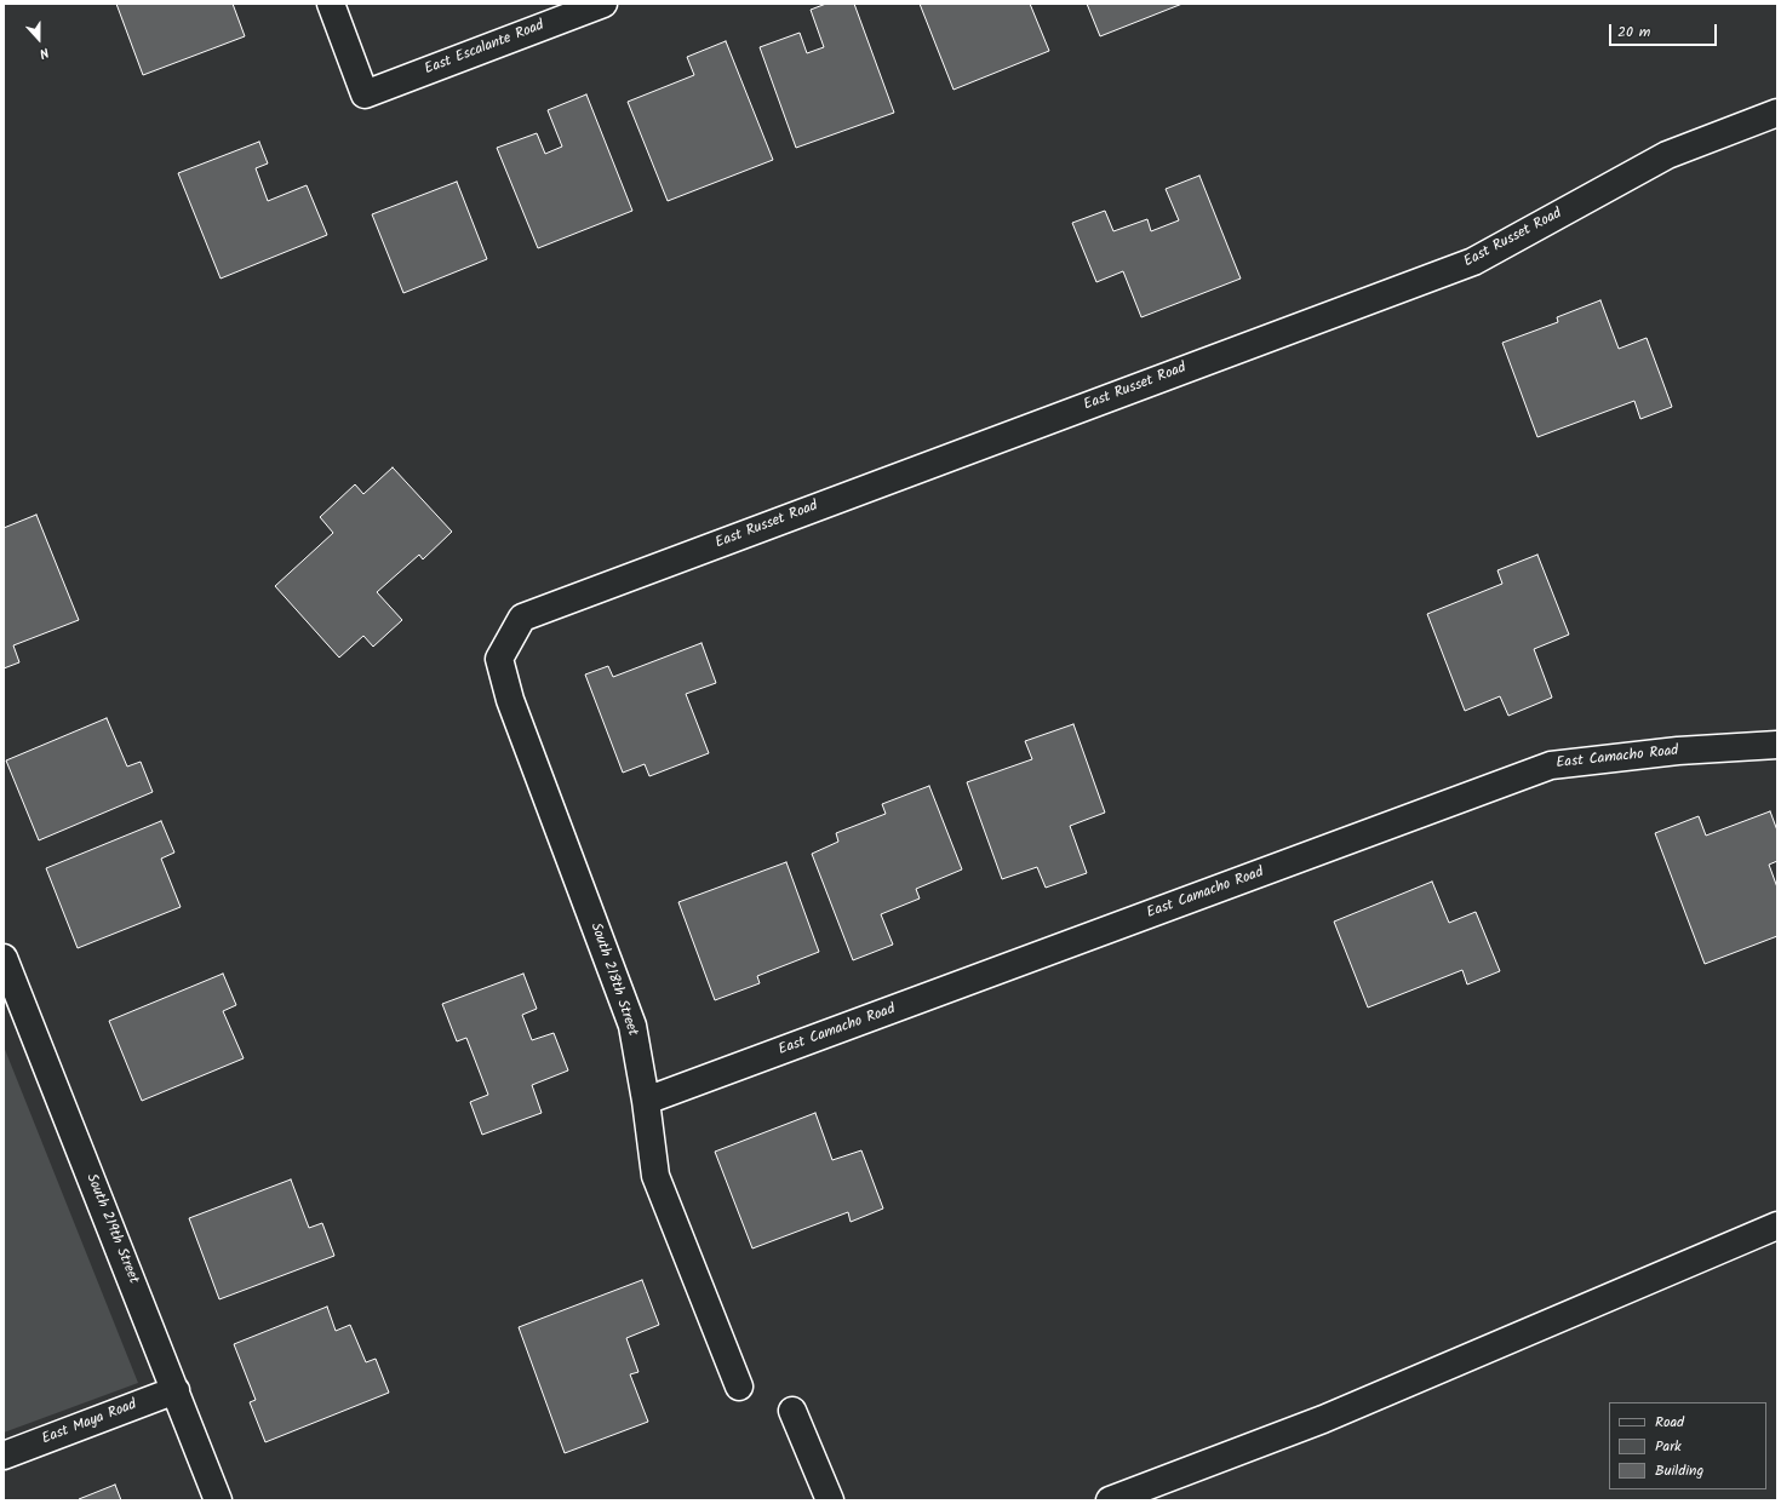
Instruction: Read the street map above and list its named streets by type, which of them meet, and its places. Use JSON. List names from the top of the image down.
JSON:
{
  "streets": {
    "street": [
      "East Escalante Road",
      "East Russet Road",
      "East Camacho Road",
      "South 218th Street",
      "South 219th Street",
      "East Maya Road"
    ]
  },
  "crossings": [
    ["East Russet Road", "South 218th Street"],
    ["East Camacho Road", "South 218th Street"],
    ["South 219th Street", "East Maya Road"]
  ],
  "legend": ["Road", "Park", "Building"],
  "scale_bar": "20 m",
  "north": "bottom"
}
